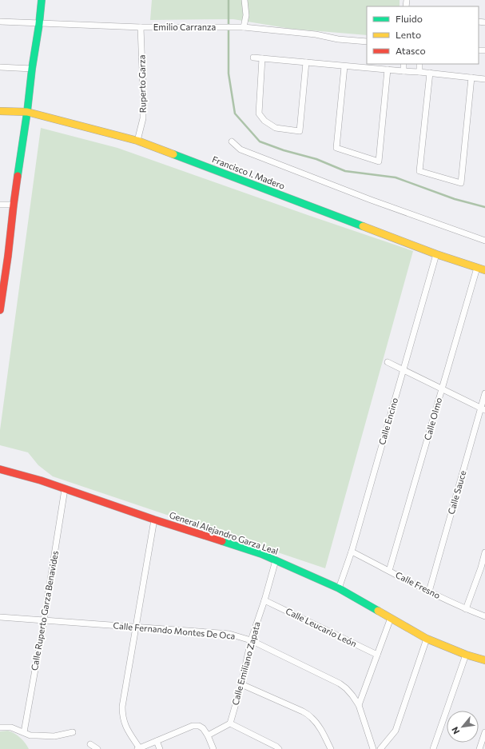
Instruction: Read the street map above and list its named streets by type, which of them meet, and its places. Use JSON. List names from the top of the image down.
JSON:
{
  "streets": {
    "street": [
      "Emilio Carranza",
      "Ruperto Garza",
      "Francisco I. Madero",
      "Calle Olmo",
      "Calle Encino",
      "Calle Sauce",
      "General Alejandro Garza Leal",
      "Calle Fresno",
      "Calle Ruperto Garza Benavides",
      "Calle Leucario León",
      "Calle Fernando Montes De Oca",
      "Calle Emiliano Zapata"
    ]
  },
  "crossings": [
    ["Emilio Carranza", "Ruperto Garza"],
    ["Ruperto Garza", "Francisco I. Madero"],
    ["Francisco I. Madero", "Calle Olmo"],
    ["Francisco I. Madero", "Calle Encino"],
    ["Calle Olmo", "Calle Fresno"],
    ["Calle Encino", "General Alejandro Garza Leal"],
    ["Calle Encino", "Calle Fresno"],
    ["Calle Sauce", "Calle Fresno"],
    ["General Alejandro Garza Leal", "Calle Ruperto Garza Benavides"],
    ["General Alejandro Garza Leal", "Calle Emiliano Zapata"],
    ["Calle Ruperto Garza Benavides", "Calle Fernando Montes De Oca"],
    ["Calle Leucario León", "Calle Emiliano Zapata"],
    ["Calle Fernando Montes De Oca", "Calle Emiliano Zapata"]
  ],
  "legend": ["Fluido", "Lento", "Atasco"],
  "north": "bottom left"
}
